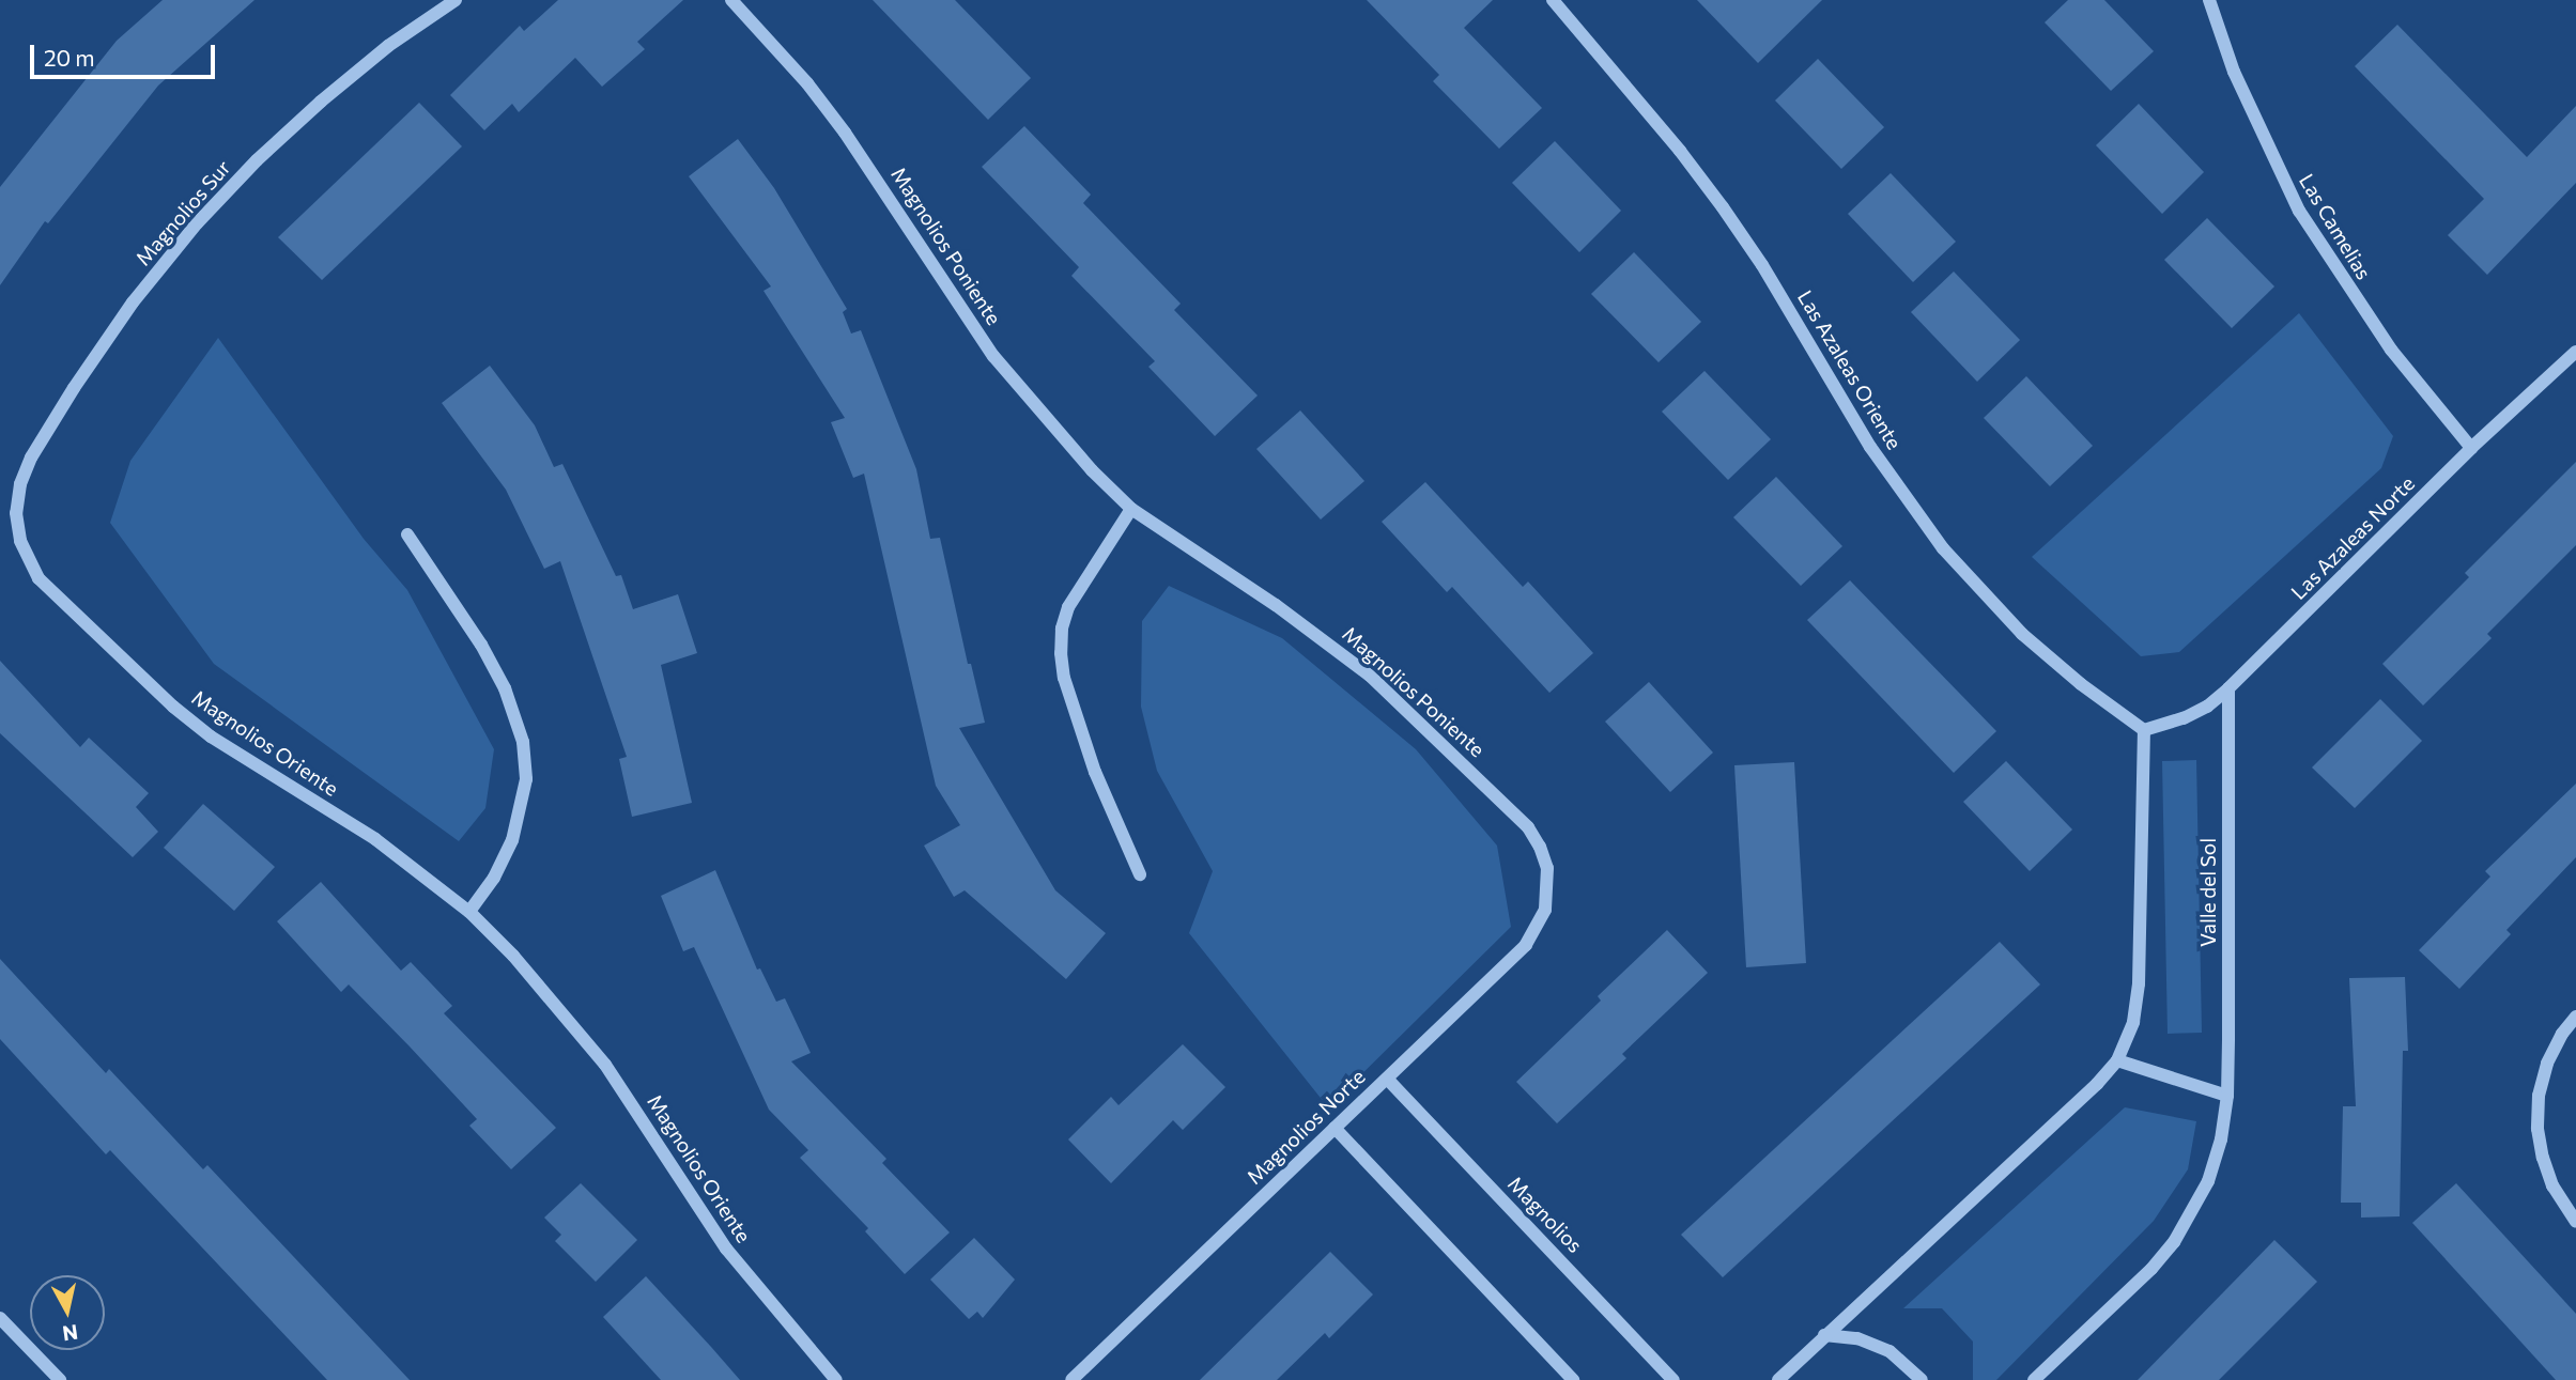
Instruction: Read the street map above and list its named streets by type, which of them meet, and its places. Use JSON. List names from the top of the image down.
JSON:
{
  "streets": {
    "street": [
      "Magnolios Sur",
      "Las Camelias",
      "Magnolios Poniente",
      "Las Azaleas Oriente",
      "Las Azaleas Norte",
      "Magnolios Oriente",
      "Valle del Sol",
      "Magnolios Norte",
      "Magnolios"
    ]
  },
  "crossings": [
    ["Magnolios Sur", "Magnolios Oriente"],
    ["Las Camelias", "Las Azaleas Norte"],
    ["Magnolios Poniente", "Magnolios Norte"],
    ["Las Azaleas Oriente", "Las Azaleas Norte"],
    ["Las Azaleas Norte", "Valle del Sol"],
    ["Magnolios Norte", "Magnolios"]
  ],
  "scale_bar": "20 m",
  "north": "bottom"
}
